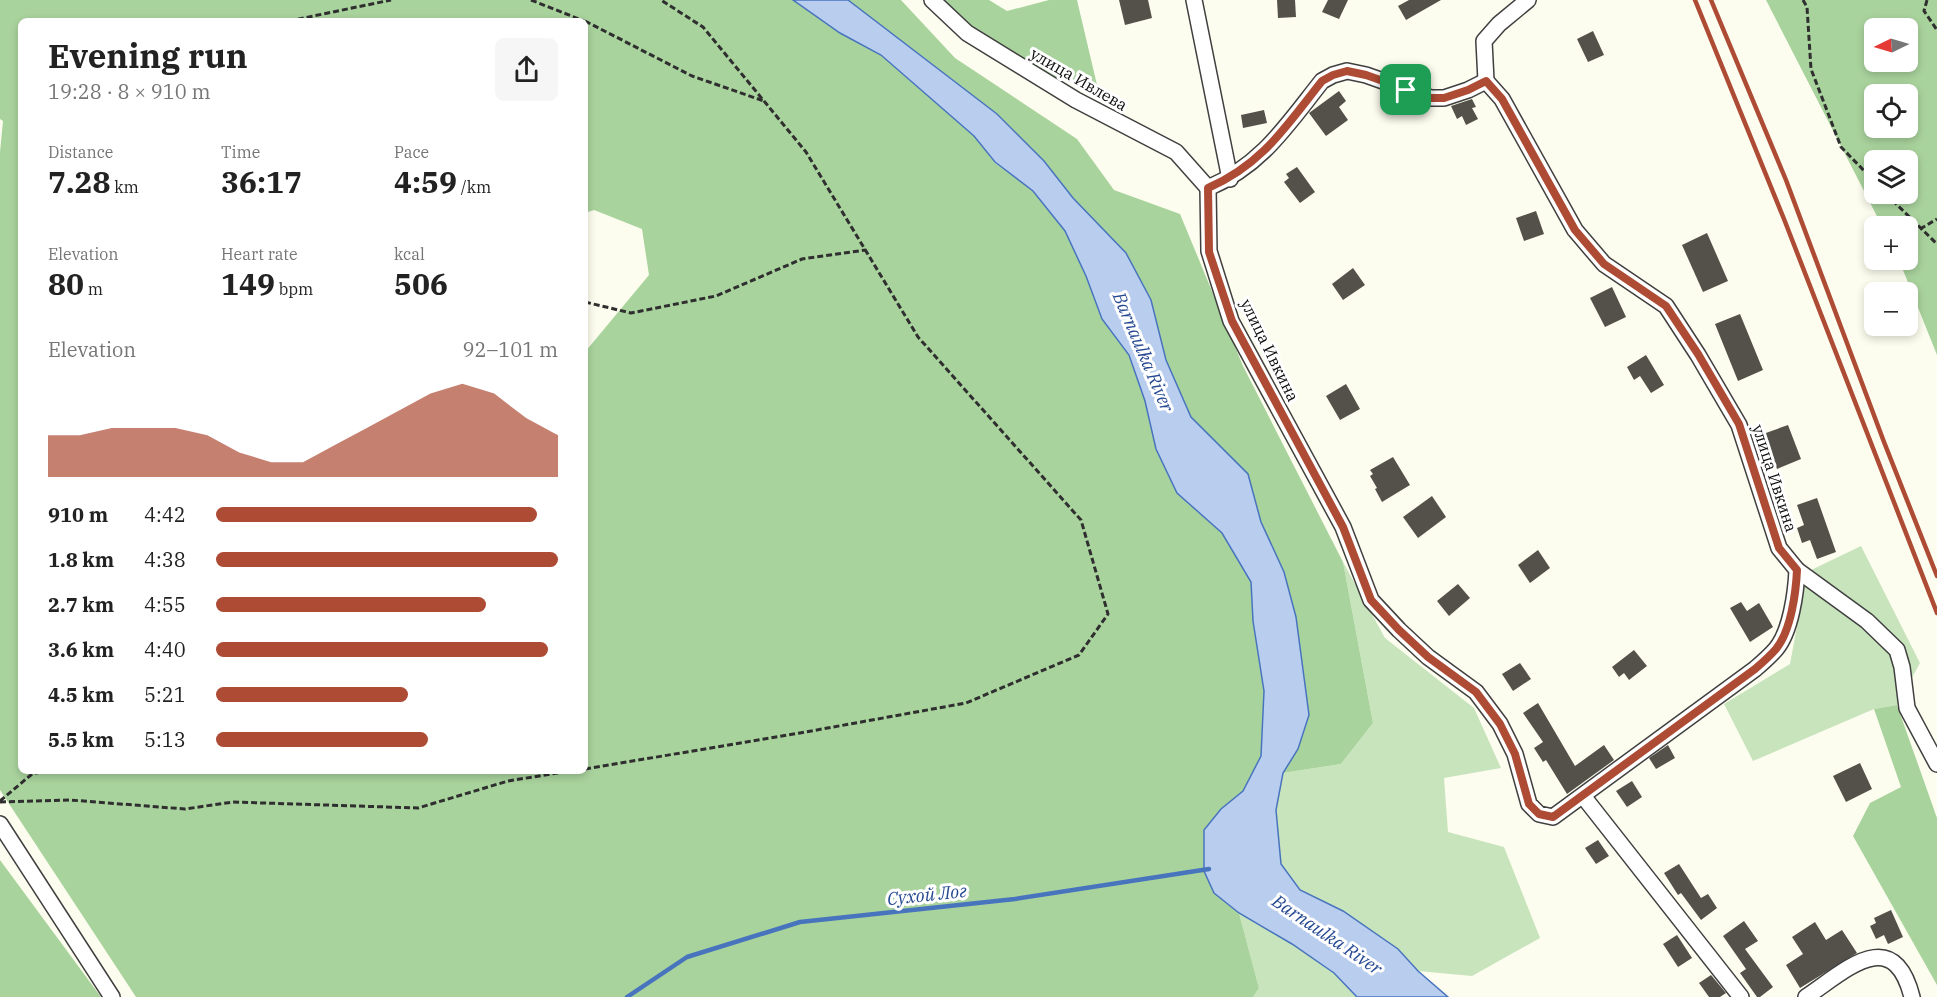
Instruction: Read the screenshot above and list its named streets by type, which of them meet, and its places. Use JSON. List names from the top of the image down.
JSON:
{
  "streets": {
    "street": ["улица Ивлева", "улица Ивкина"]
  },
  "crossings": [
    ["улица Ивлева", "улица Ивкина"]
  ],
  "water": ["Barnaulka River", "Сухой Лог"],
  "north": "left",
  "page": {
    "map_buttons": ["+", "−"],
    "heading": ["Evening run", "19:28 · 8 × 910 m"],
    "stats": [
      ["Distance", "7.28 km"],
      ["Time", "36:17"],
      ["Pace", "4:59 /km"],
      ["Elevation", "80 m"],
      ["Heart rate", "149 bpm"],
      ["kcal", "506"]
    ],
    "chart": ["Elevation", "92–101 m"],
    "list": [
      {
        "name": "910 m",
        "note": "4:42"
      },
      {
        "name": "1.8 km",
        "note": "4:38"
      },
      {
        "name": "2.7 km",
        "note": "4:55"
      },
      {
        "name": "3.6 km",
        "note": "4:40"
      },
      {
        "name": "4.5 km",
        "note": "5:21"
      },
      {
        "name": "5.5 km",
        "note": "5:13"
      }
    ]
  }
}
